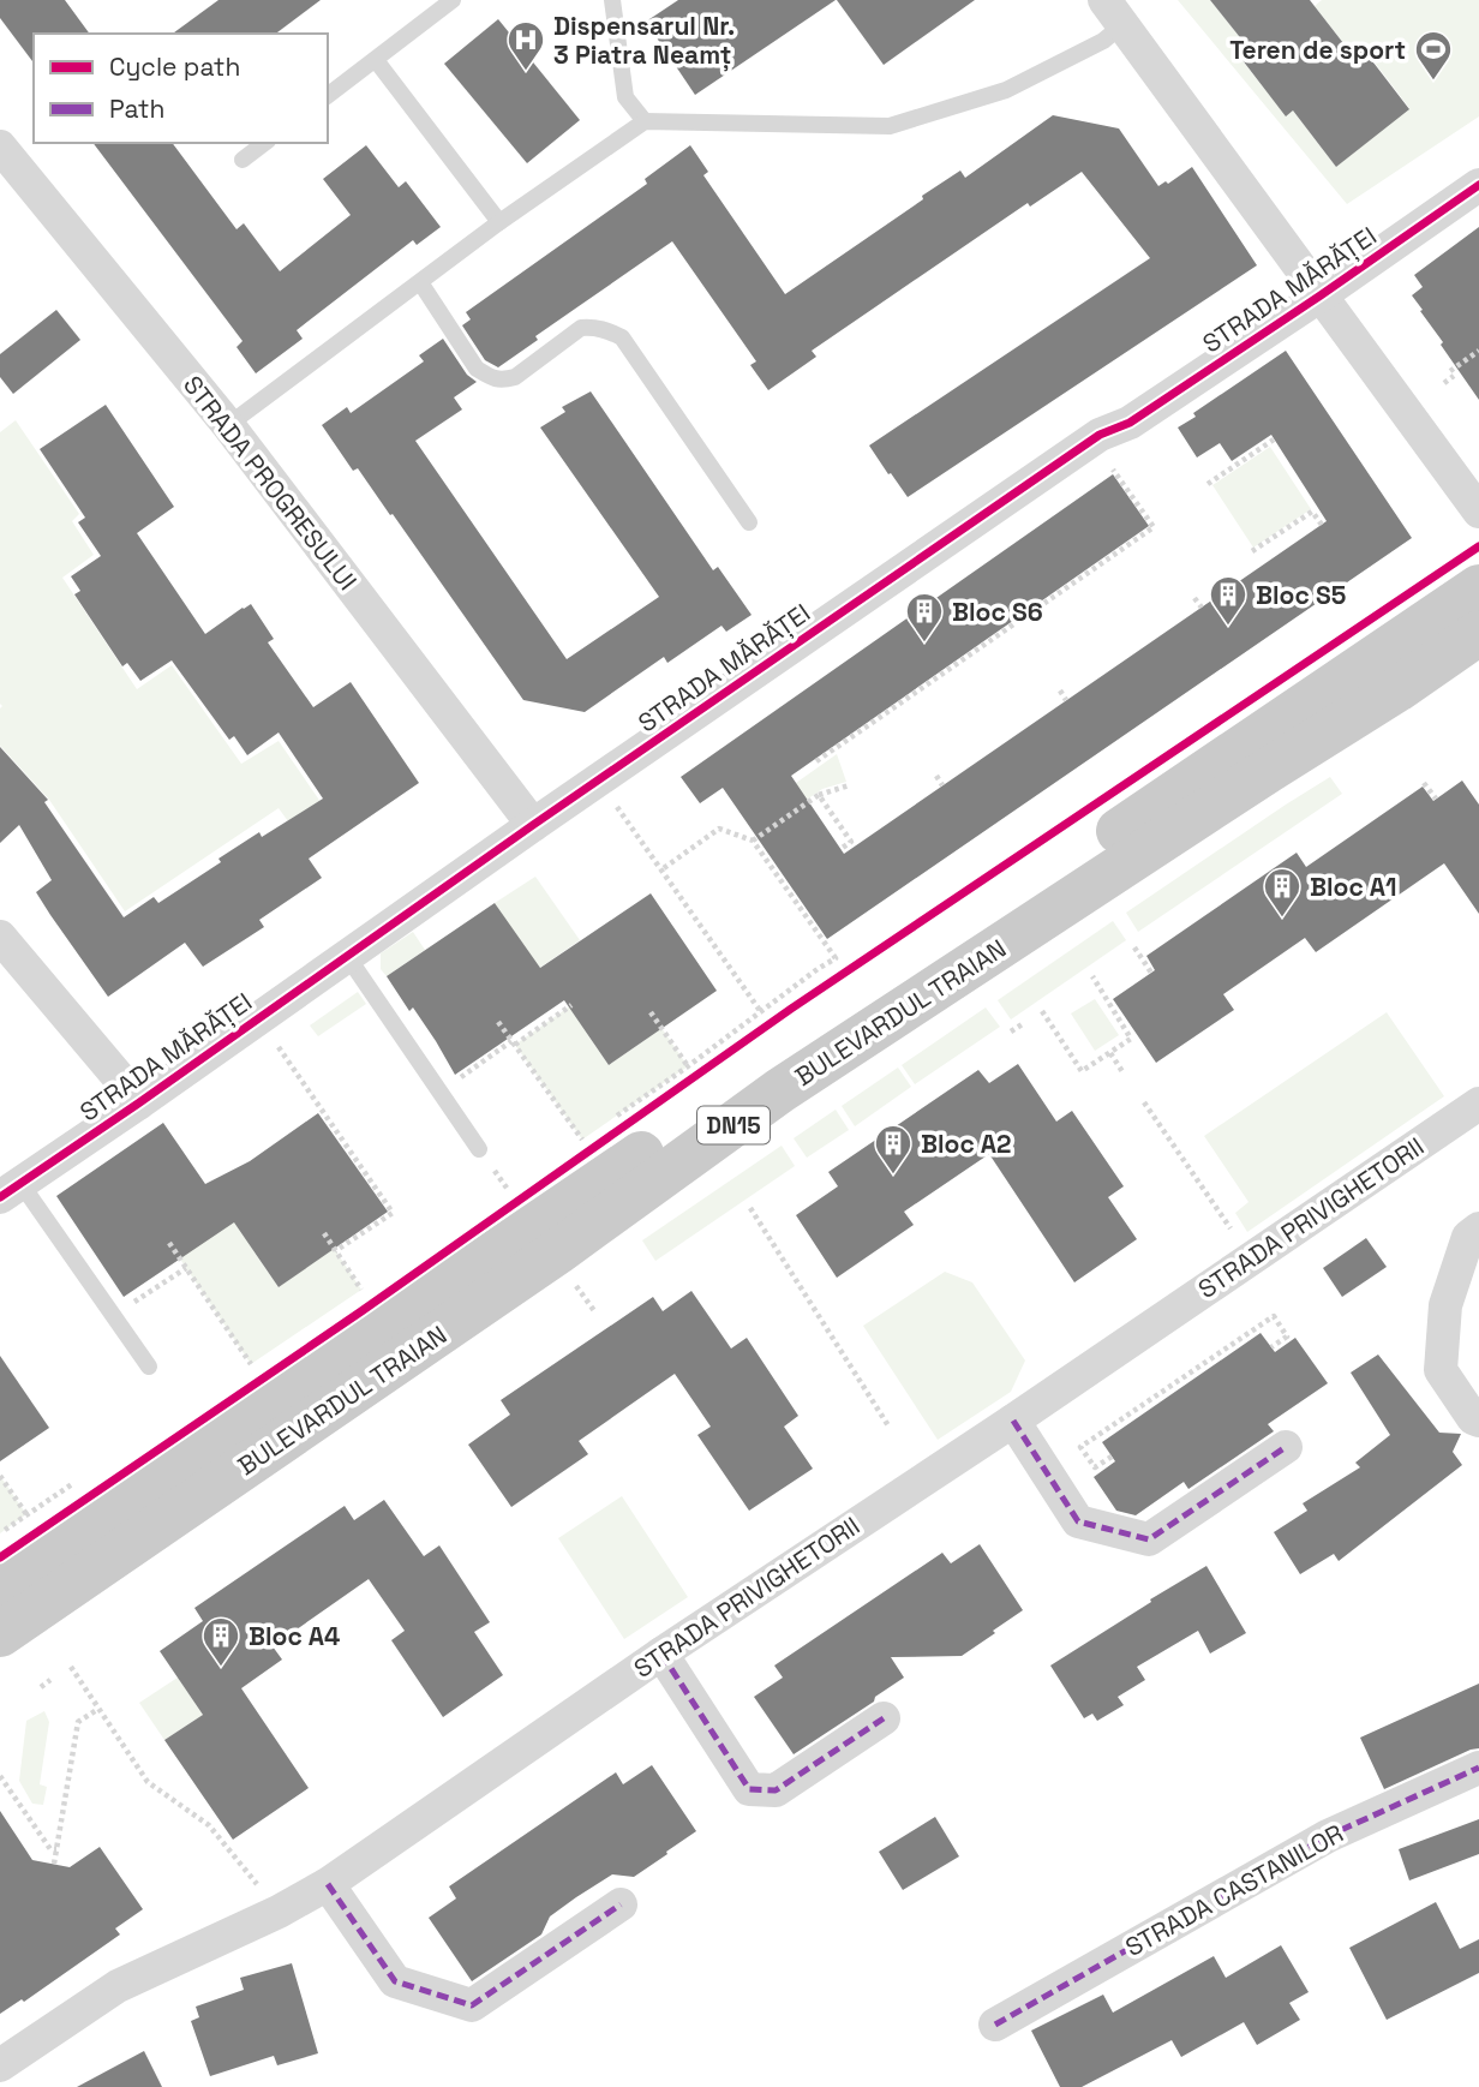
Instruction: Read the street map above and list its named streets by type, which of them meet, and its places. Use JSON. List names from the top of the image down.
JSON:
{
  "streets": {
    "main road": ["BULEVARDUL TRAIAN", "DN15"],
    "street": [
      "STRADA MĂRĂȚEI",
      "STRADA PROGRESULUI",
      "STRADA PRIVIGHETORII",
      "STRADA CASTANILOR"
    ]
  },
  "crossings": [
    ["STRADA MĂRĂȚEI", "STRADA PROGRESULUI"]
  ],
  "places": {
    "hospital": ["Dispensarul Nr. 3 Piatra Neamț"],
    "sports": ["Teren de sport"],
    "building": [
      "Bloc S5",
      "Bloc S6",
      "Bloc A1",
      "Bloc A2",
      "Bloc A4"
    ]
  },
  "legend": ["Cycle path", "Path"]
}
